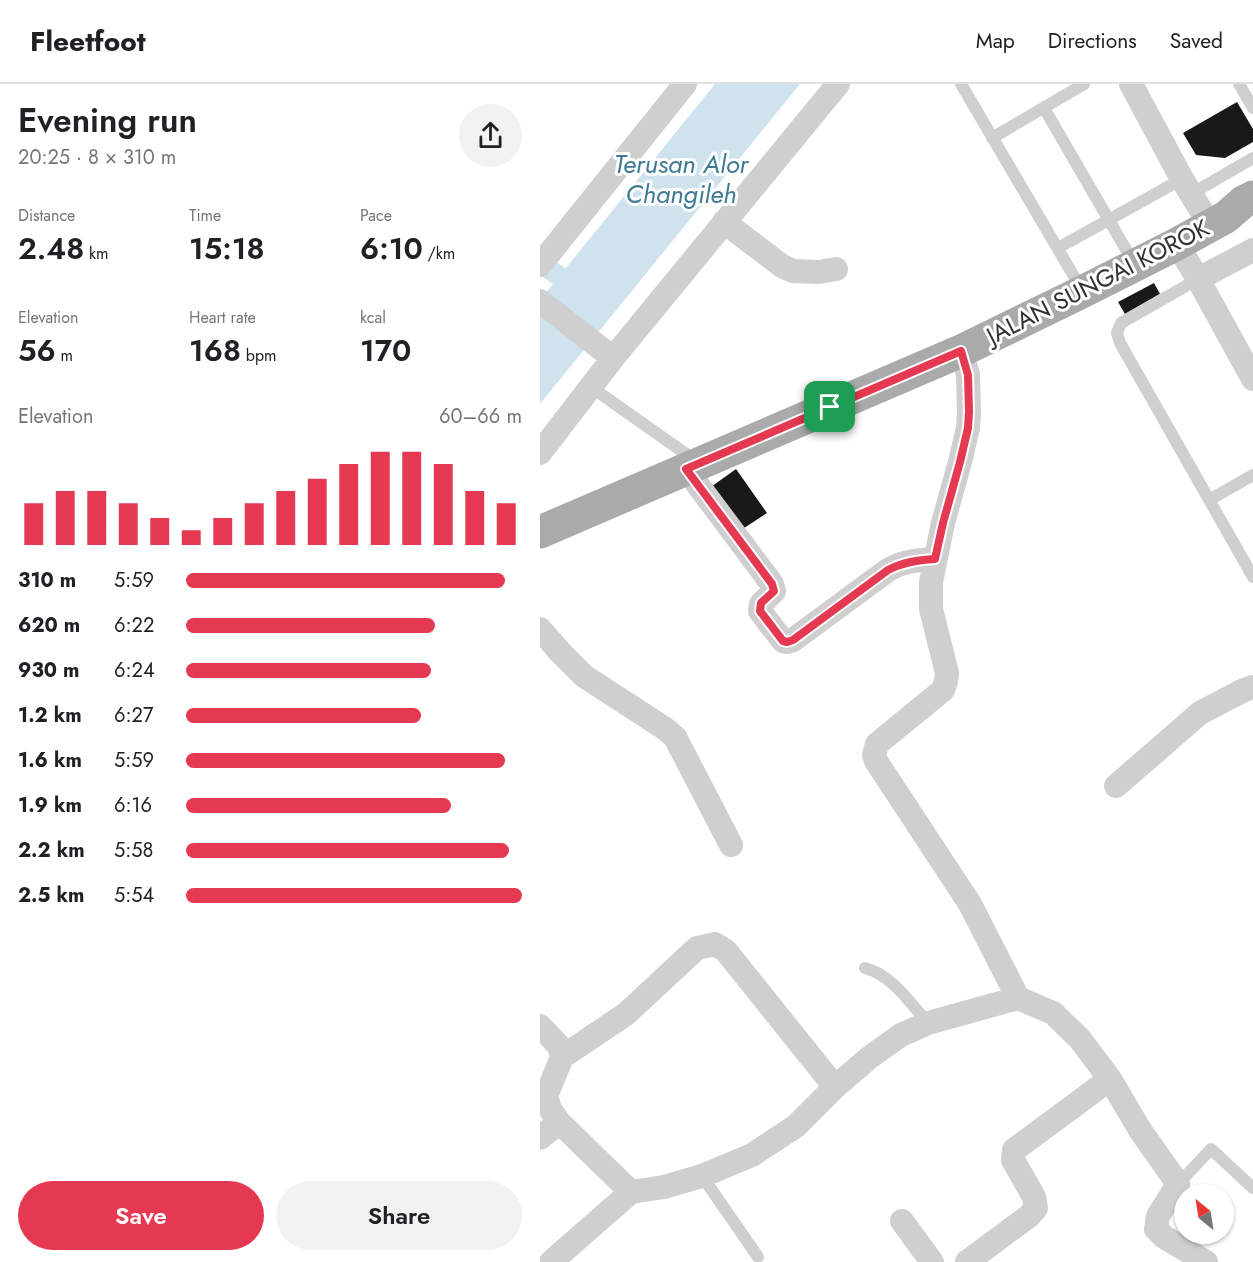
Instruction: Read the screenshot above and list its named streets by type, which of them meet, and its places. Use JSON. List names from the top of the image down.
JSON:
{
  "streets": {
    "main road": ["JALAN SUNGAI KOROK"]
  },
  "water": ["Terusan Alor Changileh"],
  "north": "top left",
  "page": {
    "header": "Fleetfoot",
    "nav": ["Map", "Directions", "Saved"],
    "heading": ["Evening run", "20:25 · 8 × 310 m"],
    "stats": [
      ["Distance", "2.48 km"],
      ["Time", "15:18"],
      ["Pace", "6:10 /km"],
      ["Elevation", "56 m"],
      ["Heart rate", "168 bpm"],
      ["kcal", "170"]
    ],
    "chart": ["Elevation", "60–66 m"],
    "list": [
      {
        "name": "310 m",
        "note": "5:59"
      },
      {
        "name": "620 m",
        "note": "6:22"
      },
      {
        "name": "930 m",
        "note": "6:24"
      },
      {
        "name": "1.2 km",
        "note": "6:27"
      },
      {
        "name": "1.6 km",
        "note": "5:59"
      },
      {
        "name": "1.9 km",
        "note": "6:16"
      },
      {
        "name": "2.2 km",
        "note": "5:58"
      },
      {
        "name": "2.5 km",
        "note": "5:54"
      }
    ],
    "buttons": ["Save", "Share"]
  }
}
